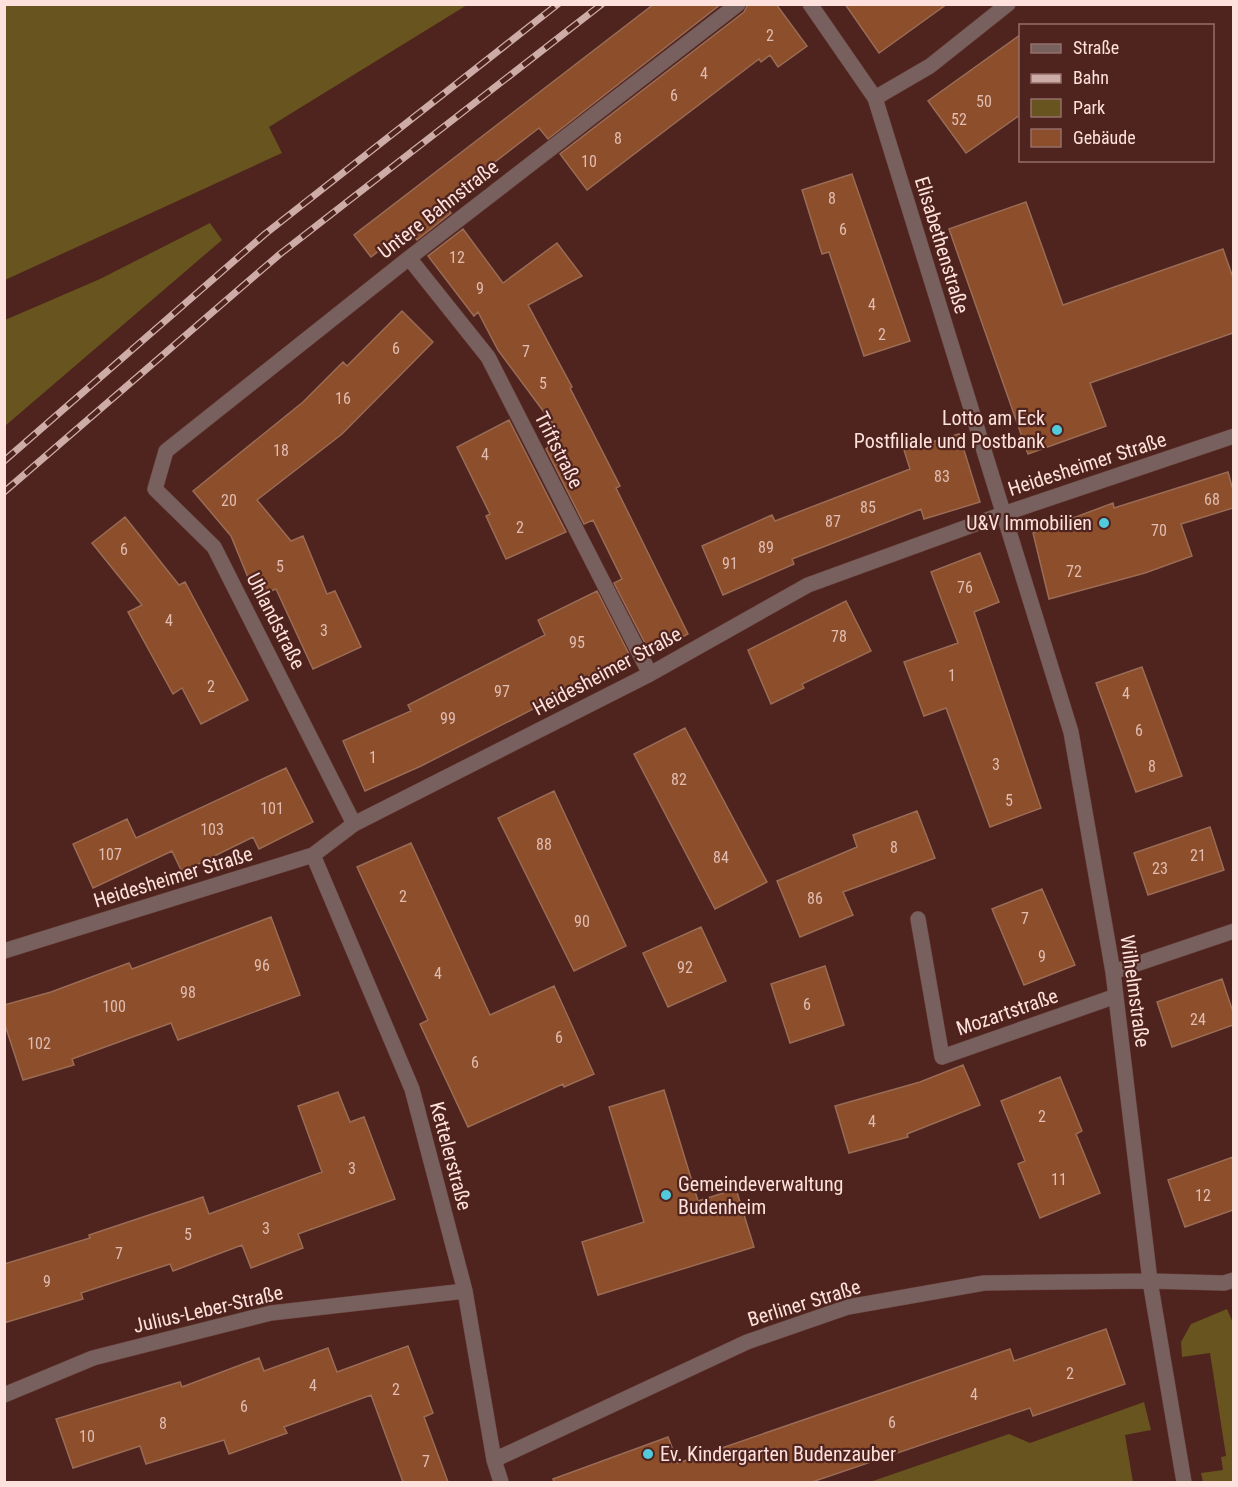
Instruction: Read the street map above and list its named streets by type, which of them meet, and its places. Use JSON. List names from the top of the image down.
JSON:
{
  "streets": {
    "street": [
      "Untere Bahnstraße",
      "Elisabethenstraße",
      "Triftstraße",
      "Heidesheimer Straße",
      "Uhlandstraße",
      "Wilhelmstraße",
      "Mozartstraße",
      "Kettelerstraße",
      "Berliner Straße",
      "Julius-Leber-Straße"
    ]
  },
  "crossings": [
    ["Untere Bahnstraße", "Triftstraße"],
    ["Untere Bahnstraße", "Uhlandstraße"],
    ["Elisabethenstraße", "Heidesheimer Straße"],
    ["Elisabethenstraße", "Wilhelmstraße"],
    ["Triftstraße", "Heidesheimer Straße"],
    ["Heidesheimer Straße", "Uhlandstraße"],
    ["Heidesheimer Straße", "Wilhelmstraße"],
    ["Heidesheimer Straße", "Kettelerstraße"],
    ["Wilhelmstraße", "Mozartstraße"],
    ["Wilhelmstraße", "Berliner Straße"],
    ["Kettelerstraße", "Berliner Straße"],
    ["Kettelerstraße", "Julius-Leber-Straße"]
  ],
  "places": [
    "Lotto am Eck Postfiliale und Postbank",
    "U&V Immobilien",
    "Gemeindeverwaltung Budenheim",
    "Ev. Kindergarten Budenzauber"
  ],
  "house_numbers": [
    "2",
    "4",
    "6",
    "50",
    "52",
    "8",
    "10",
    "8",
    "6",
    "12",
    "9",
    "4",
    "2",
    "6",
    "7",
    "5",
    "16",
    "18",
    "4",
    "83",
    "68",
    "20",
    "85",
    "87",
    "2",
    "70",
    "89",
    "6",
    "91",
    "5",
    "72",
    "76",
    "4",
    "3",
    "78",
    "95",
    "1",
    "2",
    "97",
    "4",
    "99",
    "6",
    "1",
    "3",
    "8",
    "82",
    "5",
    "101",
    "103",
    "88",
    "8",
    "107",
    "21",
    "84",
    "23",
    "2",
    "86",
    "7",
    "90",
    "9",
    "96",
    "92",
    "4",
    "98",
    "6",
    "100",
    "24",
    "6",
    "102",
    "6",
    "2",
    "4",
    "3",
    "11",
    "12",
    "3",
    "5",
    "7",
    "9",
    "2",
    "4",
    "2",
    "4",
    "6",
    "6",
    "8",
    "10",
    "7"
  ],
  "legend": [
    "Straße",
    "Bahn",
    "Park",
    "Gebäude"
  ]
}
